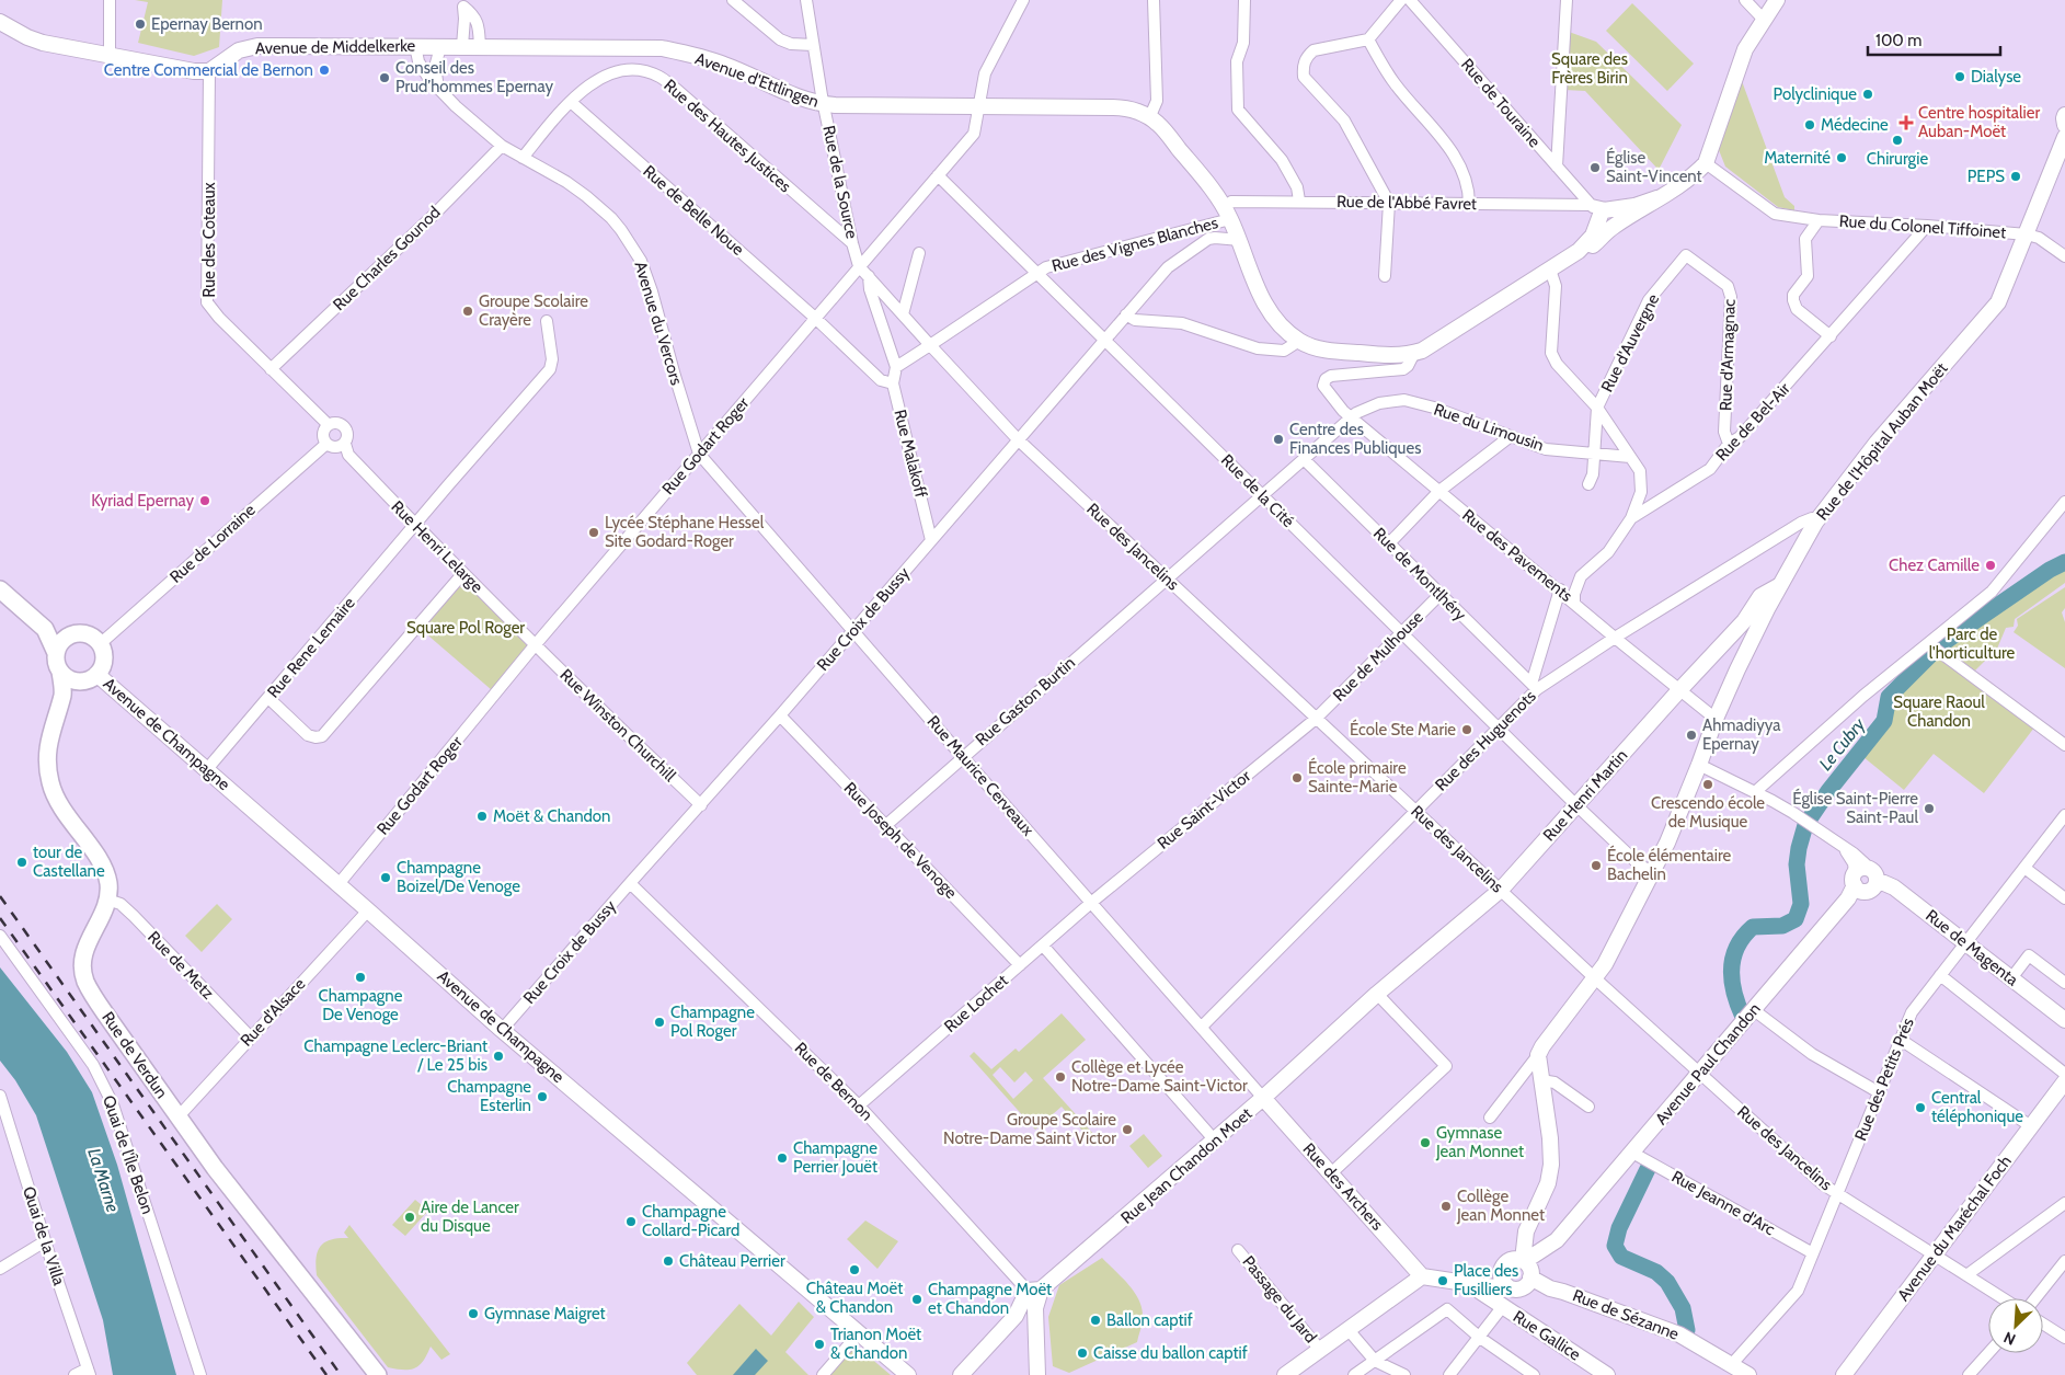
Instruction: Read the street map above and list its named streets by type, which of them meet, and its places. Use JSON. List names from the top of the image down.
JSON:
{
  "streets": {
    "main road": [
      "Avenue de Middelkerke",
      "Avenue d'Ettlingen",
      "Rue de l'Hôpital Auban Moët",
      "Avenue de Champagne",
      "Rue Henri Martin",
      "Rue de Magenta",
      "Rue de Verdun",
      "Avenue Paul Chandon",
      "Rue Jean Chandon Moet",
      "Rue des Archers",
      "Avenue du Maréchal Foch",
      "Rue de Sézanne",
      "Rue Gallice"
    ],
    "street": [
      "Rue de Touraine",
      "Rue des Hautes Justices",
      "Rue de la Source",
      "Rue de l'Abbé Favret",
      "Rue de Belle Noue",
      "Rue du Colonel Tiffoinet",
      "Rue des Coteaux",
      "Rue des Vignes Blanches",
      "Rue Charles Gounod",
      "Avenue du Vercors",
      "Rue d'Auvergne",
      "Rue d'Armagnac",
      "Rue de Bel-Air",
      "Rue du Limousin",
      "Rue Godart Roger",
      "Rue Malakoff",
      "Rue de la Cité",
      "Rue de Lorraine",
      "Rue Henri Lelarge",
      "Rue des Jancelins",
      "Rue des Pavements",
      "Rue de Montlhéry",
      "Rue Croix de Bussy",
      "Rue Rene Lemaire",
      "Rue de Mulhouse",
      "Rue Gaston Burtin",
      "Rue Winston Churchill",
      "Rue des Huguenots",
      "Rue Maurice Cerveaux",
      "Rue Saint-Victor",
      "Rue Joseph de Venoge",
      "Rue de Metz",
      "Rue Lochet",
      "Rue d'Alsace",
      "Rue des Petits Prés",
      "Rue de Bernon",
      "Quai de l'Île Belon",
      "Rue Jeanne d'Arc",
      "Quai de la Villa",
      "Passage du Jard"
    ]
  },
  "crossings": [
    ["Avenue de Middelkerke", "Avenue d'Ettlingen"],
    ["Avenue de Middelkerke", "Rue des Coteaux"],
    ["Avenue de Middelkerke", "Avenue du Vercors"],
    ["Avenue d'Ettlingen", "Rue de la Source"],
    ["Avenue d'Ettlingen", "Rue Godart Roger"],
    ["Rue de Touraine", "Rue de l'Abbé Favret"],
    ["Rue des Hautes Justices", "Rue de la Source"],
    ["Rue des Hautes Justices", "Rue de Belle Noue"],
    ["Rue des Hautes Justices", "Avenue du Vercors"],
    ["Rue de la Source", "Rue Godart Roger"],
    ["Rue de la Source", "Rue des Jancelins"],
    ["Rue de l'Abbé Favret", "Rue des Vignes Blanches"],
    ["Rue de Belle Noue", "Rue Godart Roger"],
    ["Rue de Belle Noue", "Rue Malakoff"],
    ["Rue du Colonel Tiffoinet", "Rue de Bel-Air"],
    ["Rue du Colonel Tiffoinet", "Rue de l'Hôpital Auban Moët"],
    ["Rue des Coteaux", "Rue Charles Gounod"],
    ["Rue des Coteaux", "Rue de Lorraine"],
    ["Rue des Coteaux", "Rue Henri Lelarge"],
    ["Rue des Vignes Blanches", "Rue Malakoff"],
    ["Rue des Vignes Blanches", "Rue de la Cité"],
    ["Rue des Vignes Blanches", "Rue des Jancelins"],
    ["Rue Charles Gounod", "Avenue du Vercors"],
    ["Avenue du Vercors", "Rue Godart Roger"],
    ["Avenue du Vercors", "Rue Maurice Cerveaux"],
    ["Rue d'Auvergne", "Rue d'Armagnac"],
    ["Rue d'Armagnac", "Rue de Bel-Air"],
    ["Rue de Bel-Air", "Rue des Pavements"],
    ["Rue du Limousin", "Rue de la Cité"],
    ["Rue du Limousin", "Rue des Pavements"],
    ["Rue du Limousin", "Rue de Montlhéry"],
    ["Rue du Limousin", "Rue Gaston Burtin"],
    ["Rue de l'Hôpital Auban Moët", "Rue de la Cité"],
    ["Rue de l'Hôpital Auban Moët", "Rue des Jancelins"],
    ["Rue de l'Hôpital Auban Moët", "Rue des Pavements"],
    ["Rue de l'Hôpital Auban Moët", "Rue des Huguenots"],
    ["Rue de l'Hôpital Auban Moët", "Rue Henri Martin"],
    ["Rue Godart Roger", "Rue de la Cité"],
    ["Rue Godart Roger", "Rue Henri Lelarge"],
    ["Rue Godart Roger", "Rue des Jancelins"],
    ["Rue Godart Roger", "Rue Winston Churchill"],
    ["Rue Godart Roger", "Avenue de Champagne"],
    ["Rue Godart Roger", "Rue Maurice Cerveaux"],
    ["Rue Malakoff", "Rue Croix de Bussy"],
    ["Rue de la Cité", "Rue Croix de Bussy"],
    ["Rue de la Cité", "Rue de Mulhouse"],
    ["Rue de la Cité", "Rue Gaston Burtin"],
    ["Rue de la Cité", "Rue des Huguenots"],
    ["Rue de la Cité", "Rue Henri Martin"],
    ["Rue de Lorraine", "Rue Henri Lelarge"],
    ["Rue de Lorraine", "Avenue de Champagne"],
    ["Rue de Lorraine", "Rue de Verdun"],
    ["Rue Henri Lelarge", "Rue Rene Lemaire"],
    ["Rue Henri Lelarge", "Rue Winston Churchill"],
    ["Rue des Jancelins", "Rue Croix de Bussy"],
    ["Rue des Jancelins", "Rue de Mulhouse"],
    ["Rue des Jancelins", "Rue Gaston Burtin"],
    ["Rue des Jancelins", "Rue des Huguenots"],
    ["Rue des Jancelins", "Rue Henri Martin"],
    ["Rue des Jancelins", "Rue Saint-Victor"],
    ["Rue des Jancelins", "Avenue Paul Chandon"],
    ["Rue des Jancelins", "Rue des Petits Prés"],
    ["Rue des Jancelins", "Avenue du Maréchal Foch"],
    ["Rue des Pavements", "Rue des Huguenots"],
    ["Rue des Pavements", "Rue Henri Martin"],
    ["Rue de Montlhéry", "Rue de Mulhouse"],
    ["Rue de Montlhéry", "Rue des Huguenots"],
    ["Rue Croix de Bussy", "Rue Winston Churchill"],
    ["Rue Croix de Bussy", "Avenue de Champagne"],
    ["Rue Croix de Bussy", "Rue Maurice Cerveaux"],
    ["Rue Croix de Bussy", "Rue Joseph de Venoge"],
    ["Rue Croix de Bussy", "Rue de Bernon"],
    ["Rue Rene Lemaire", "Avenue de Champagne"],
    ["Rue de Mulhouse", "Rue Saint-Victor"],
    ["Rue Gaston Burtin", "Rue Maurice Cerveaux"],
    ["Rue Gaston Burtin", "Rue Joseph de Venoge"],
    ["Avenue de Champagne", "Rue d'Alsace"],
    ["Avenue de Champagne", "Rue de Verdun"],
    ["Rue des Huguenots", "Rue Maurice Cerveaux"],
    ["Rue Maurice Cerveaux", "Rue Saint-Victor"],
    ["Rue Maurice Cerveaux", "Rue Lochet"],
    ["Rue Maurice Cerveaux", "Rue Jean Chandon Moet"],
    ["Rue Maurice Cerveaux", "Rue des Archers"],
    ["Rue Henri Martin", "Rue Jean Chandon Moet"],
    ["Rue Saint-Victor", "Rue Lochet"],
    ["Rue Joseph de Venoge", "Rue Lochet"],
    ["Rue de Magenta", "Rue des Petits Prés"],
    ["Rue de Metz", "Rue d'Alsace"],
    ["Rue de Metz", "Rue de Verdun"],
    ["Rue Lochet", "Rue de Bernon"],
    ["Rue d'Alsace", "Rue de Verdun"],
    ["Avenue Paul Chandon", "Rue Jeanne d'Arc"],
    ["Avenue Paul Chandon", "Rue de Sézanne"],
    ["Avenue Paul Chandon", "Rue Gallice"],
    ["Rue des Petits Prés", "Rue Jeanne d'Arc"],
    ["Rue des Petits Prés", "Rue de Sézanne"],
    ["Rue de Bernon", "Rue Jean Chandon Moet"],
    ["Rue Jean Chandon Moet", "Rue des Archers"],
    ["Rue de Sézanne", "Rue Gallice"]
  ],
  "water": ["Le Cubry", "La Marne"],
  "parks": [
    "Square des Frères Birin",
    "Square Pol Roger",
    "Parc de l'horticulture",
    "Square Raoul Chandon"
  ],
  "places": {
    "other": [
      "Epernay Bernon",
      "Centre Commercial de Bernon",
      "Dialyse",
      "Conseil des Prud’hommes Epernay",
      "Polyclinique",
      "Médecine",
      "Chirurgie",
      "Maternité",
      "Église Saint-Vincent",
      "PEPS",
      "Groupe Scolaire Crayère",
      "Centre des Finances Publiques",
      "Kyriad Epernay",
      "Lycée Stéphane Hessel Site Godard-Roger",
      "Chez Camille",
      "École Ste Marie",
      "Ahmadiyya Epernay",
      "École primaire Sainte-Marie",
      "Crescendo école de Musique",
      "Église Saint-Pierre Saint-Paul",
      "Moёt & Chandon",
      "tour de Castellane",
      "École élémentaire Bachelin",
      "Champagne Boizel/De Venoge",
      "Champagne De Venoge",
      "Champagne Pol Roger",
      "Champagne Leclerc-Briant / Le 25 bis",
      "Collège et Lycée Notre-Dame Saint-Victor",
      "Champagne Esterlin",
      "Central téléphonique",
      "Groupe Scolaire Notre-Dame Saint Victor",
      "Gymnase Jean Monnet",
      "Champagne Perrier Jouët",
      "Collège Jean Monnet",
      "Aire de Lancer du Disque",
      "Champagne Collard-Picard",
      "Château Perrier",
      "Château Moët & Chandon",
      "Place des Fusilliers",
      "Champagne Moët et Chandon",
      "Gymnase Maigret",
      "Ballon captif",
      "Trianon Moët & Chandon",
      "Caisse du ballon captif"
    ],
    "health": ["Centre hospitalier Auban-Moët"]
  },
  "scale_bar": "100 m",
  "north": "bottom left"
}
